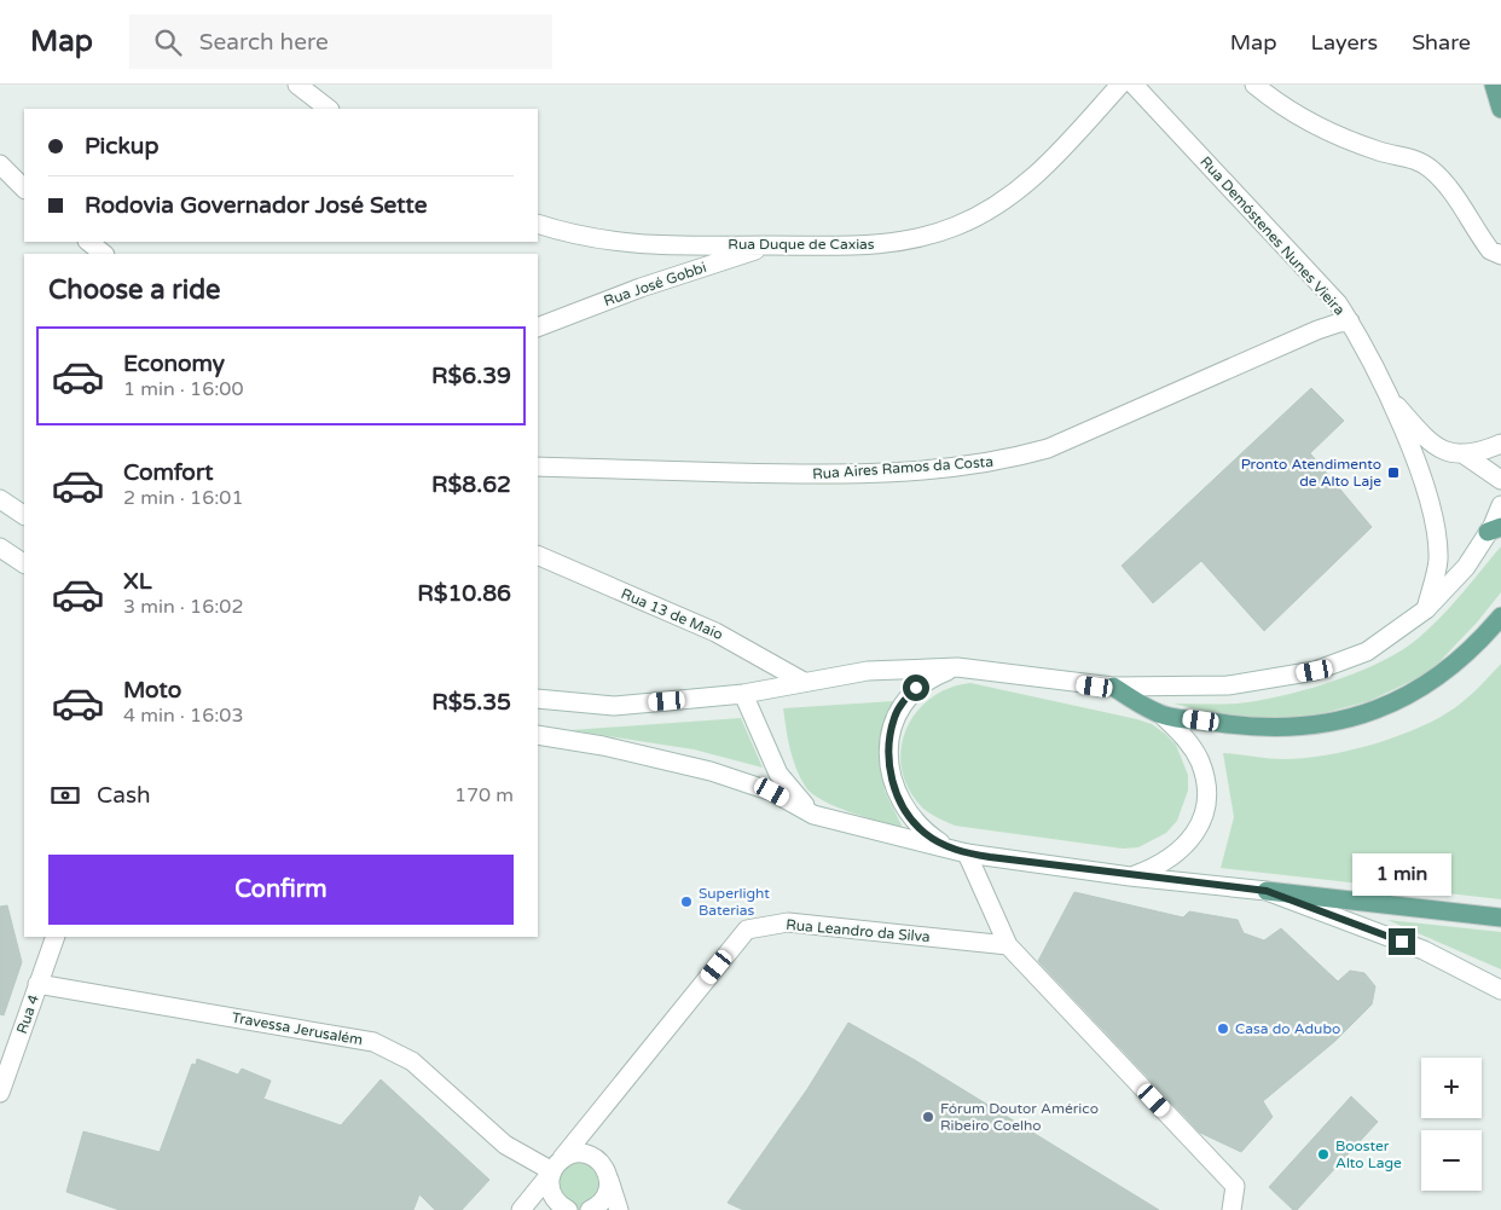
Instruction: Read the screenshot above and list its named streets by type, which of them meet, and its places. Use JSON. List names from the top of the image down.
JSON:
{
  "streets": {
    "street": [
      "Rua Demóstenes Nunes Vieira",
      "Rua Duque de Caxias",
      "Rua José Gobbi",
      "Rua Aires Ramos da Costa",
      "Rua 13 de Maio",
      "Rua Leandro da Silva",
      "Rua 4",
      "Travessa Jerusalém"
    ]
  },
  "crossings": [
    ["Rua Demóstenes Nunes Vieira", "Rua Aires Ramos da Costa"],
    ["Rua Duque de Caxias", "Rua José Gobbi"],
    ["Rua Leandro da Silva", "Travessa Jerusalém"],
    ["Rua 4", "Travessa Jerusalém"]
  ],
  "places": {
    "transit": ["Pronto Atendimento de Alto Laje"],
    "other": [
      "Superlight Baterias",
      "Casa do Adubo",
      "Fórum Doutor Américo Ribeiro Coelho",
      "Booster Alto Lage"
    ]
  },
  "page": {
    "header": "Map",
    "search": "Search here",
    "nav": ["Map", "Layers", "Share"],
    "banner": ["Pickup", "Rodovia Governador José Sette"],
    "heading": "Choose a ride",
    "list": [
      {
        "name": "Economy",
        "note": "1 min · 16:00",
        "value": "R$6.39"
      },
      {
        "name": "Comfort",
        "note": "2 min · 16:01",
        "value": "R$8.62"
      },
      {
        "name": "XL",
        "note": "3 min · 16:02",
        "value": "R$10.86"
      },
      {
        "name": "Moto",
        "note": "4 min · 16:03",
        "value": "R$5.35"
      }
    ],
    "pay": ["Cash", "170 m"],
    "buttons": "Confirm",
    "bubble": "1 min",
    "map_buttons": ["+", "−"]
  }
}
